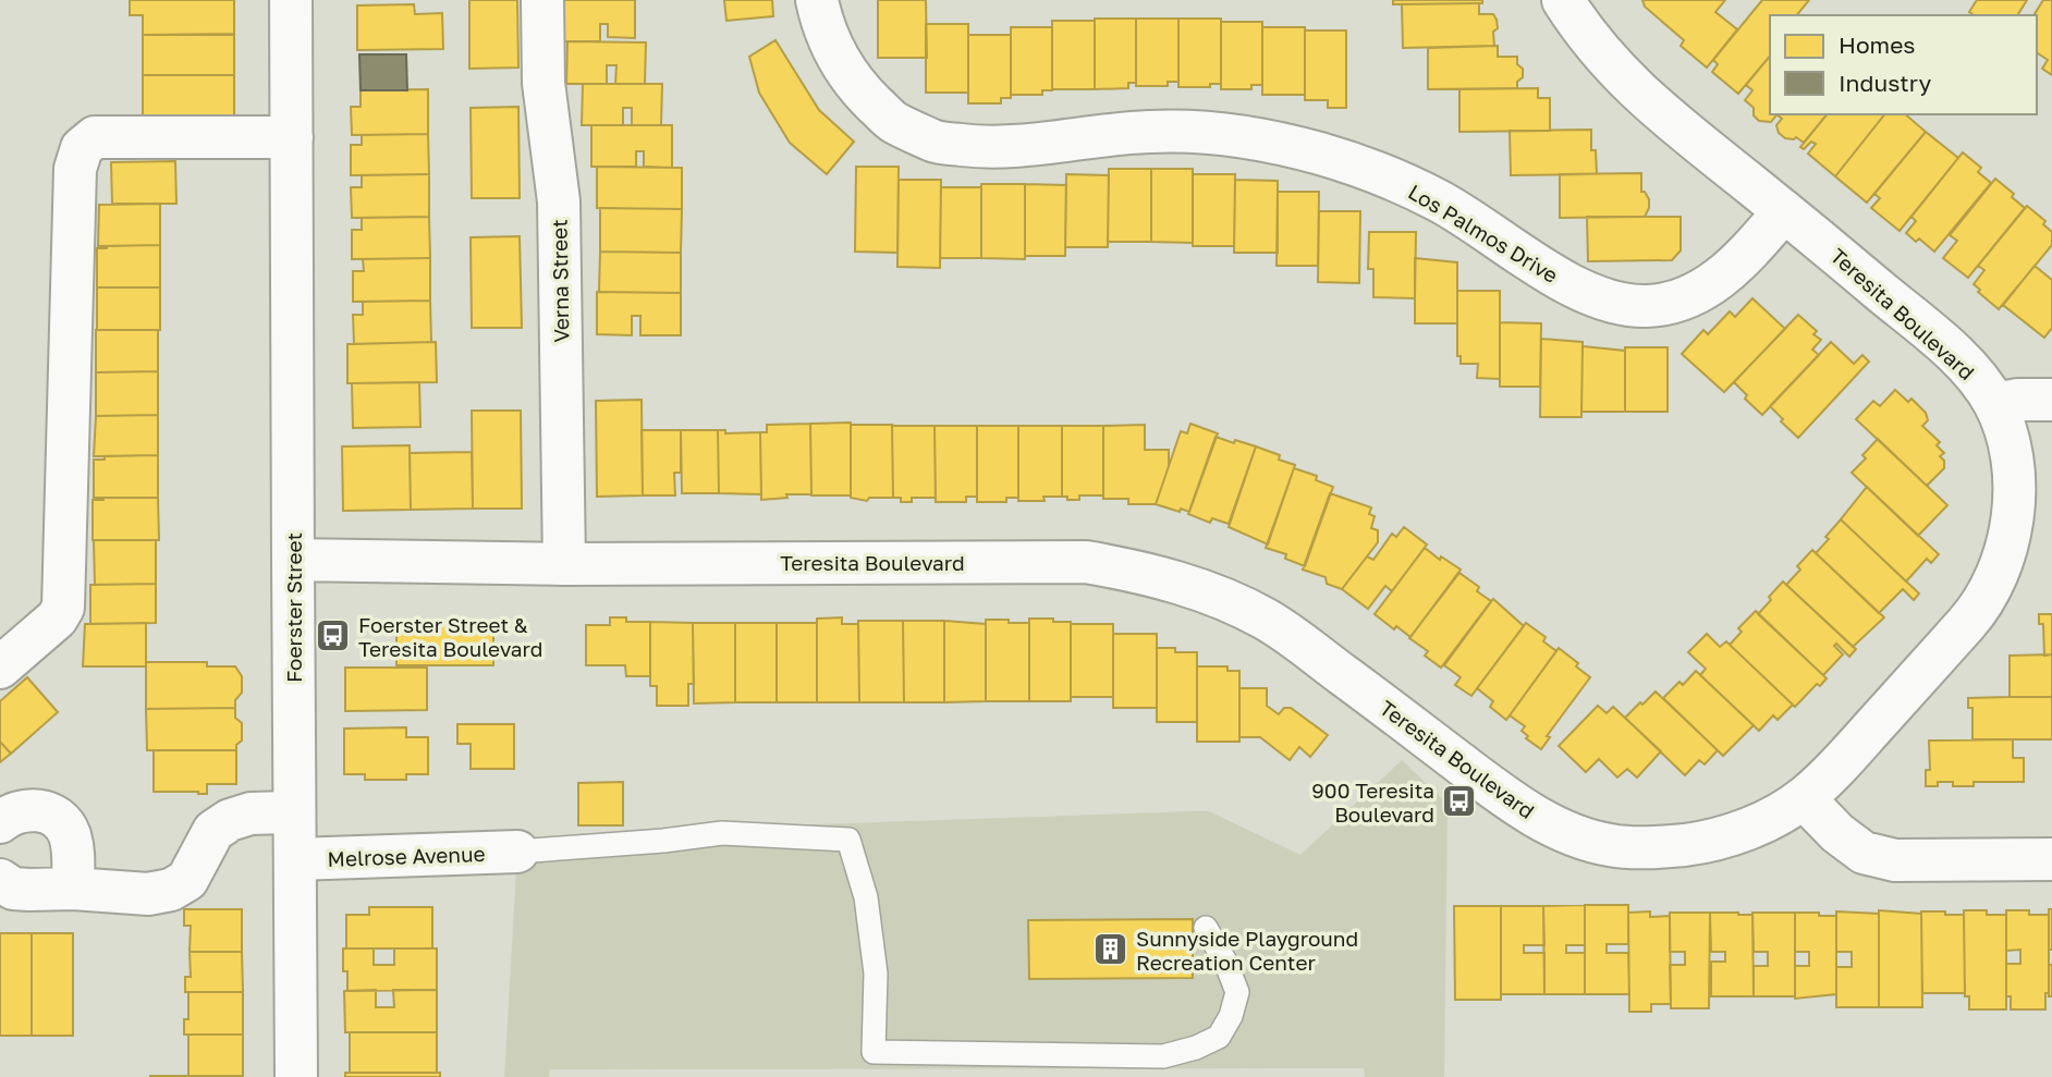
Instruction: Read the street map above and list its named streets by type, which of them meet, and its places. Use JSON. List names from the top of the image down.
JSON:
{
  "streets": {
    "street": [
      "Los Palmos Drive",
      "Verna Street",
      "Teresita Boulevard",
      "Foerster Street",
      "Melrose Avenue"
    ]
  },
  "crossings": [
    ["Los Palmos Drive", "Teresita Boulevard"],
    ["Verna Street", "Teresita Boulevard"],
    ["Teresita Boulevard", "Foerster Street"],
    ["Foerster Street", "Melrose Avenue"]
  ],
  "places": {
    "bus stop": ["Foerster Street & Teresita Boulevard", "900 Teresita Boulevard"],
    "building": ["Sunnyside Playground Recreation Center"]
  },
  "legend": ["Homes", "Industry"]
}
